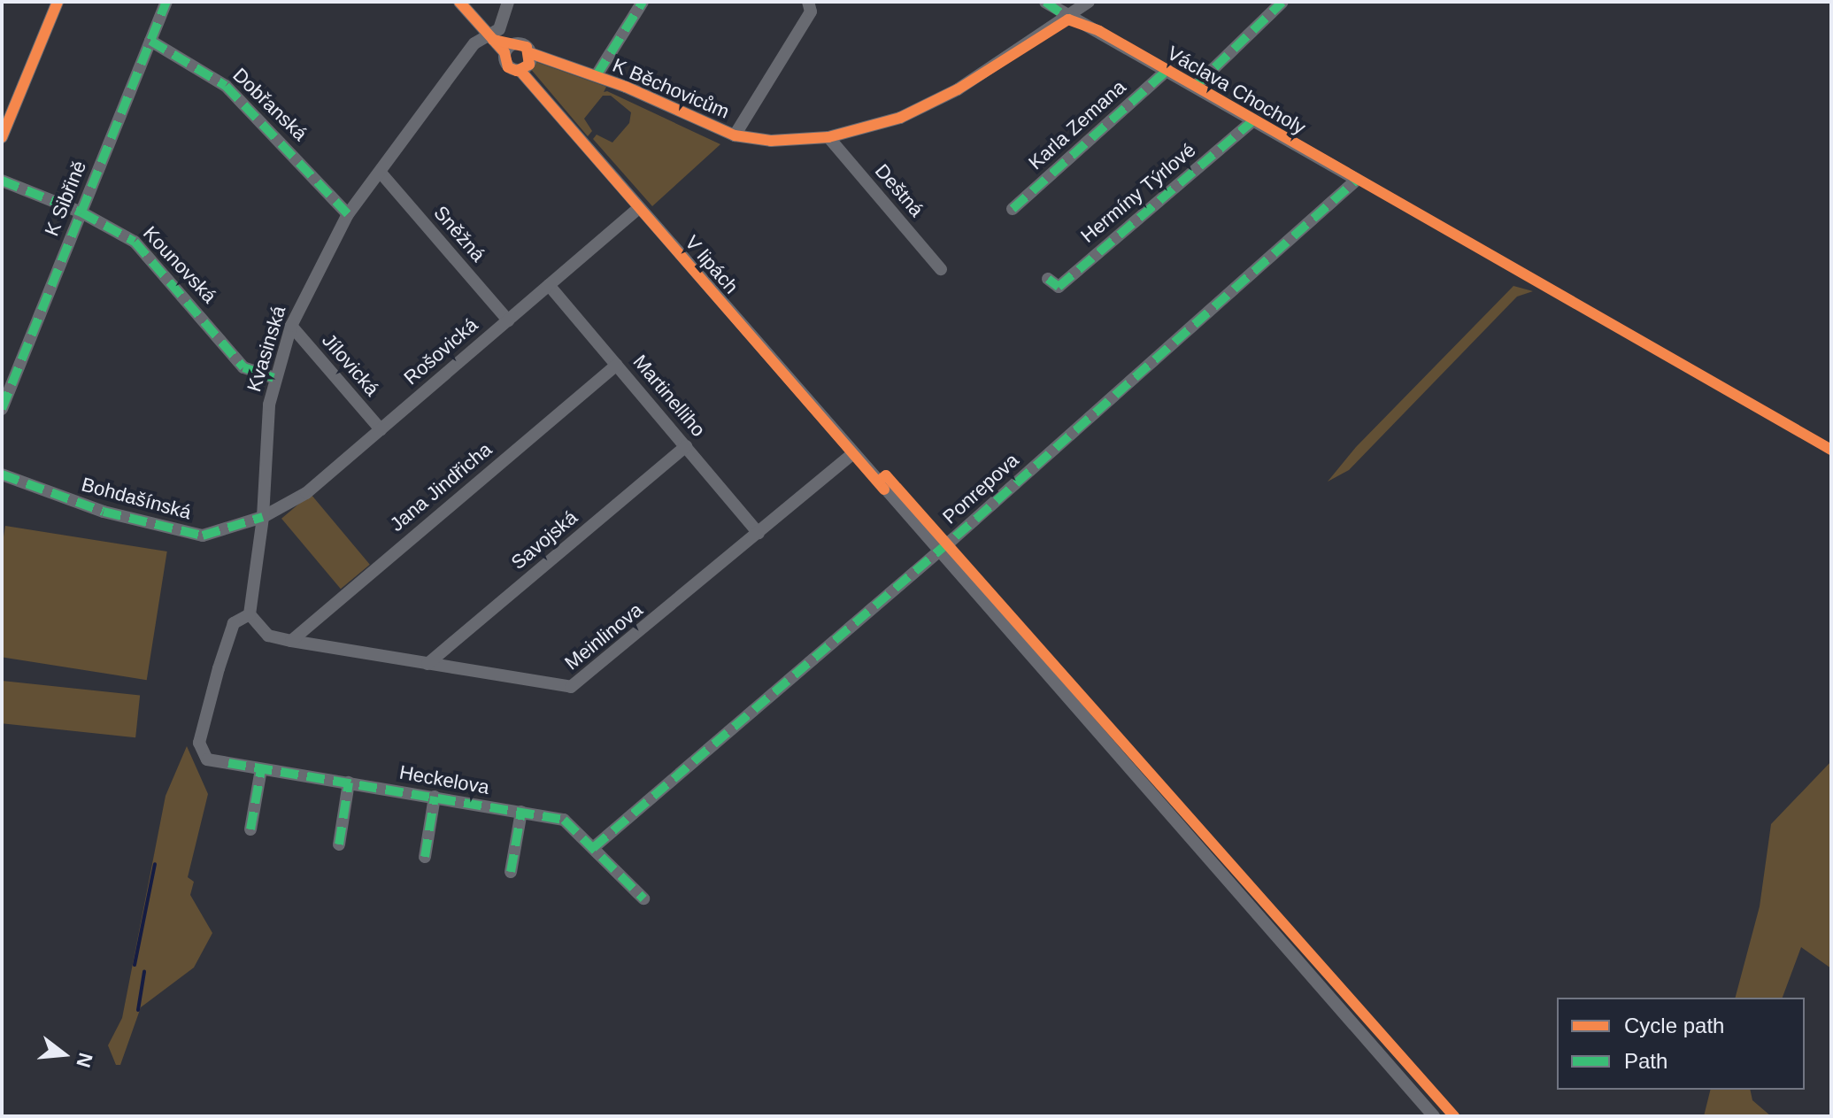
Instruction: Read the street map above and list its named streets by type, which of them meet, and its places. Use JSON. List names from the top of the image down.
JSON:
{
  "streets": {
    "street": [
      "K Běchovicům",
      "Václava Chocholy",
      "Dobřanská",
      "Karla Zemana",
      "Deštná",
      "Hermíny Týrlové",
      "K Sibřině",
      "Sněžná",
      "Kounovská",
      "V lipách",
      "Kvasinská",
      "Rošovická",
      "Jílovická",
      "Martinelliho",
      "Jana Jindřicha",
      "Ponrepova",
      "Bohdašínská",
      "Savojská",
      "Meinlinova",
      "Heckelova"
    ]
  },
  "crossings": [
    ["K Běchovicům", "Václava Chocholy"],
    ["K Běchovicům", "Deštná"],
    ["K Běchovicům", "V lipách"],
    ["Václava Chocholy", "Karla Zemana"],
    ["Václava Chocholy", "Hermíny Týrlové"],
    ["Václava Chocholy", "Ponrepova"],
    ["Dobřanská", "K Sibřině"],
    ["Dobřanská", "Kvasinská"],
    ["K Sibřině", "Kounovská"],
    ["Sněžná", "Kvasinská"],
    ["Sněžná", "Rošovická"],
    ["Kounovská", "Kvasinská"],
    ["V lipách", "Rošovická"],
    ["V lipách", "Ponrepova"],
    ["V lipách", "Meinlinova"],
    ["Kvasinská", "Rošovická"],
    ["Kvasinská", "Jílovická"],
    ["Kvasinská", "Bohdašínská"],
    ["Kvasinská", "Meinlinova"],
    ["Kvasinská", "Heckelova"],
    ["Rošovická", "Jílovická"],
    ["Rošovická", "Martinelliho"],
    ["Rošovická", "Bohdašínská"],
    ["Martinelliho", "Jana Jindřicha"],
    ["Martinelliho", "Savojská"],
    ["Martinelliho", "Meinlinova"],
    ["Jana Jindřicha", "Meinlinova"],
    ["Ponrepova", "Heckelova"],
    ["Savojská", "Meinlinova"],
    ["Meinlinova", "Heckelova"]
  ],
  "legend": ["Cycle path", "Path"],
  "north": "right"
}
